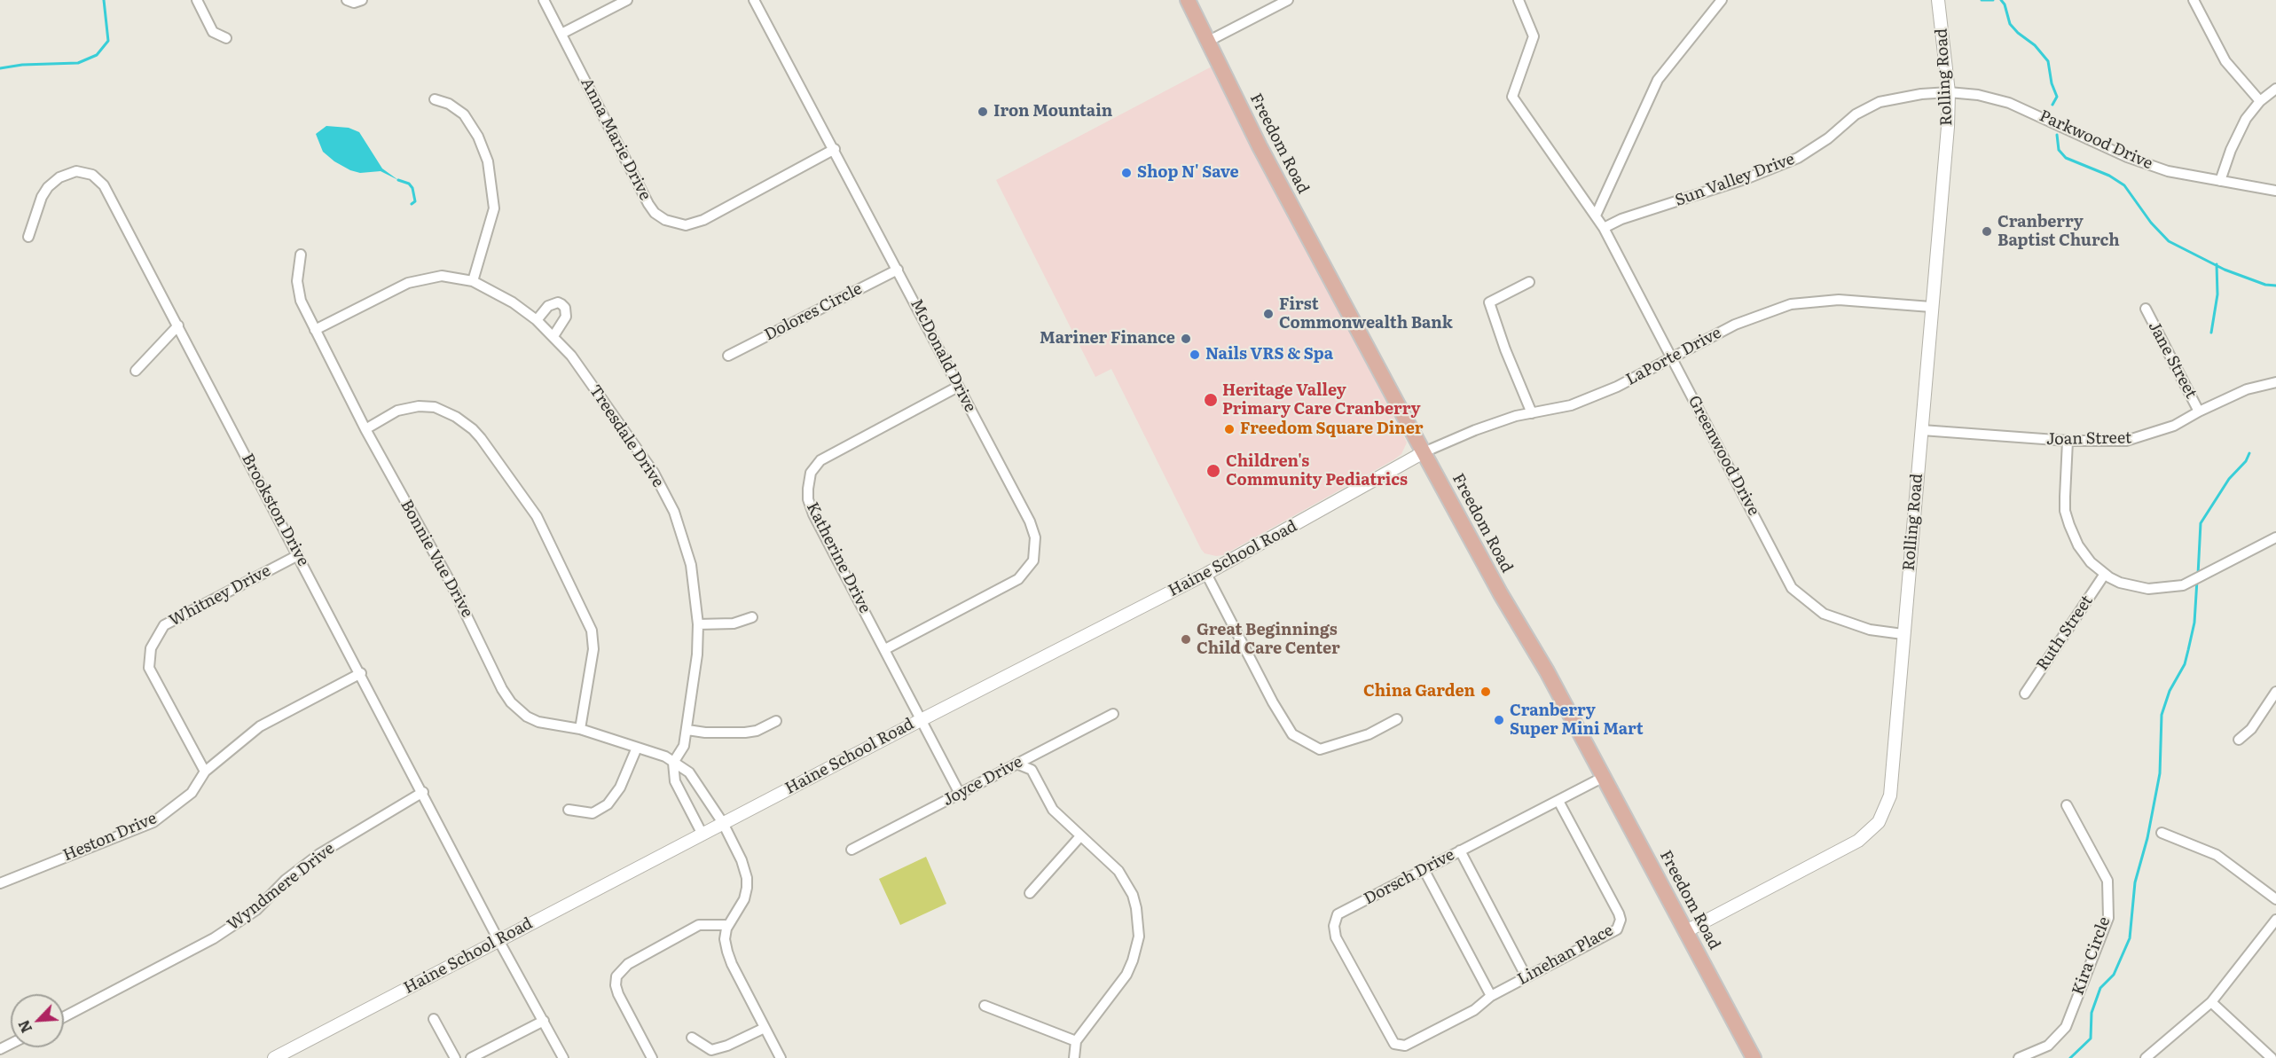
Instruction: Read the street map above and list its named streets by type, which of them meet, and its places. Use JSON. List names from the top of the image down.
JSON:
{
  "streets": {
    "main road": ["Freedom Road"],
    "street": [
      "Rolling Road",
      "Anna Marie Drive",
      "Parkwood Drive",
      "Sun Valley Drive",
      "Dolores Circle",
      "McDonald Drive",
      "LaPorte Drive",
      "Jane Street",
      "Treesdale Drive",
      "Joan Street",
      "Greenwood Drive",
      "Brookston Drive",
      "Katherine Drive",
      "Bonnie Vue Drive",
      "Haine School Road",
      "Whitney Drive",
      "Ruth Street",
      "Joyce Drive",
      "Heston Drive",
      "Dorsch Drive",
      "Wyndmere Drive",
      "Linehan Place",
      "Kira Circle"
    ]
  },
  "crossings": [
    ["Rolling Road", "Parkwood Drive"],
    ["Rolling Road", "Freedom Road"],
    ["Rolling Road", "Sun Valley Drive"],
    ["Rolling Road", "LaPorte Drive"],
    ["Rolling Road", "Joan Street"],
    ["Rolling Road", "Greenwood Drive"],
    ["Anna Marie Drive", "McDonald Drive"],
    ["Parkwood Drive", "Sun Valley Drive"],
    ["Freedom Road", "LaPorte Drive"],
    ["Freedom Road", "Haine School Road"],
    ["Freedom Road", "Dorsch Drive"],
    ["Sun Valley Drive", "Greenwood Drive"],
    ["Dolores Circle", "McDonald Drive"],
    ["McDonald Drive", "Katherine Drive"],
    ["LaPorte Drive", "Greenwood Drive"],
    ["LaPorte Drive", "Haine School Road"],
    ["Jane Street", "Joan Street"],
    ["Treesdale Drive", "Bonnie Vue Drive"],
    ["Brookston Drive", "Haine School Road"],
    ["Brookston Drive", "Whitney Drive"],
    ["Brookston Drive", "Wyndmere Drive"],
    ["Katherine Drive", "Haine School Road"],
    ["Katherine Drive", "Joyce Drive"],
    ["Bonnie Vue Drive", "Haine School Road"],
    ["Whitney Drive", "Heston Drive"],
    ["Dorsch Drive", "Linehan Place"]
  ],
  "places": [
    "Iron Mountain",
    "Shop N' Save",
    "Cranberry Baptist Church",
    "First Commonwealth Bank",
    "Mariner Finance",
    "Nails VRS & Spa",
    "Heritage Valley Primary Care Cranberry",
    "Freedom Square Diner",
    "Children's Community Pediatrics",
    "Great Beginnings Child Care Center",
    "China Garden",
    "Cranberry Super Mini Mart"
  ],
  "north": "bottom left"
}
